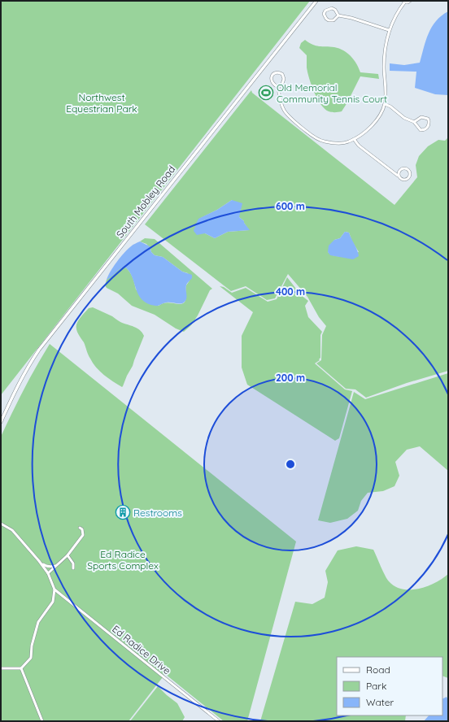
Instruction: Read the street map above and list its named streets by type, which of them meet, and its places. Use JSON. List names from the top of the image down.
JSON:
{
  "streets": {
    "street": ["South Mobley Road", "Ed Radice Drive"]
  },
  "parks": ["Northwest Equestrian Park", "Ed Radice Sports Complex"],
  "places": {
    "sports": ["Old Memorial Community Tennis Court"],
    "building": ["Restrooms"]
  },
  "legend": ["Road", "Park", "Water"],
  "rings": ["600 m", "400 m", "200 m"]
}
